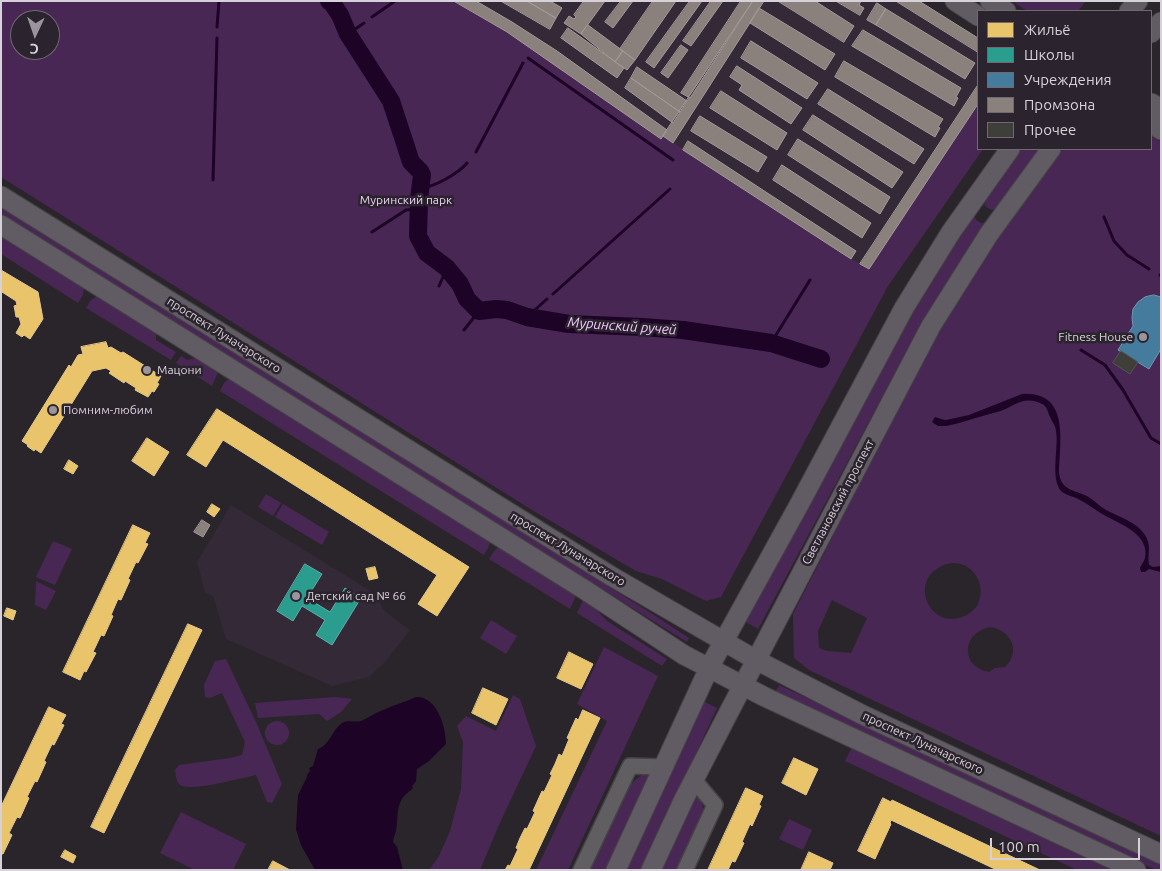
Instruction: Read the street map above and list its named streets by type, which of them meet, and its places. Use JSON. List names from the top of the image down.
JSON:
{
  "streets": {
    "main road": ["проспект Луначарского", "Светлановский проспект"]
  },
  "crossings": [
    ["проспект Луначарского", "Светлановский проспект"]
  ],
  "water": ["Муринский ручей"],
  "parks": ["Муринский парк"],
  "places": [
    "Fitness House",
    "Мацони",
    "Помним-любим",
    "Детский сад № 66"
  ],
  "legend": [
    "Жильё",
    "Школы",
    "Учреждения",
    "Промзона",
    "Прочее"
  ],
  "scale_bar": "100 m",
  "north": "bottom"
}
